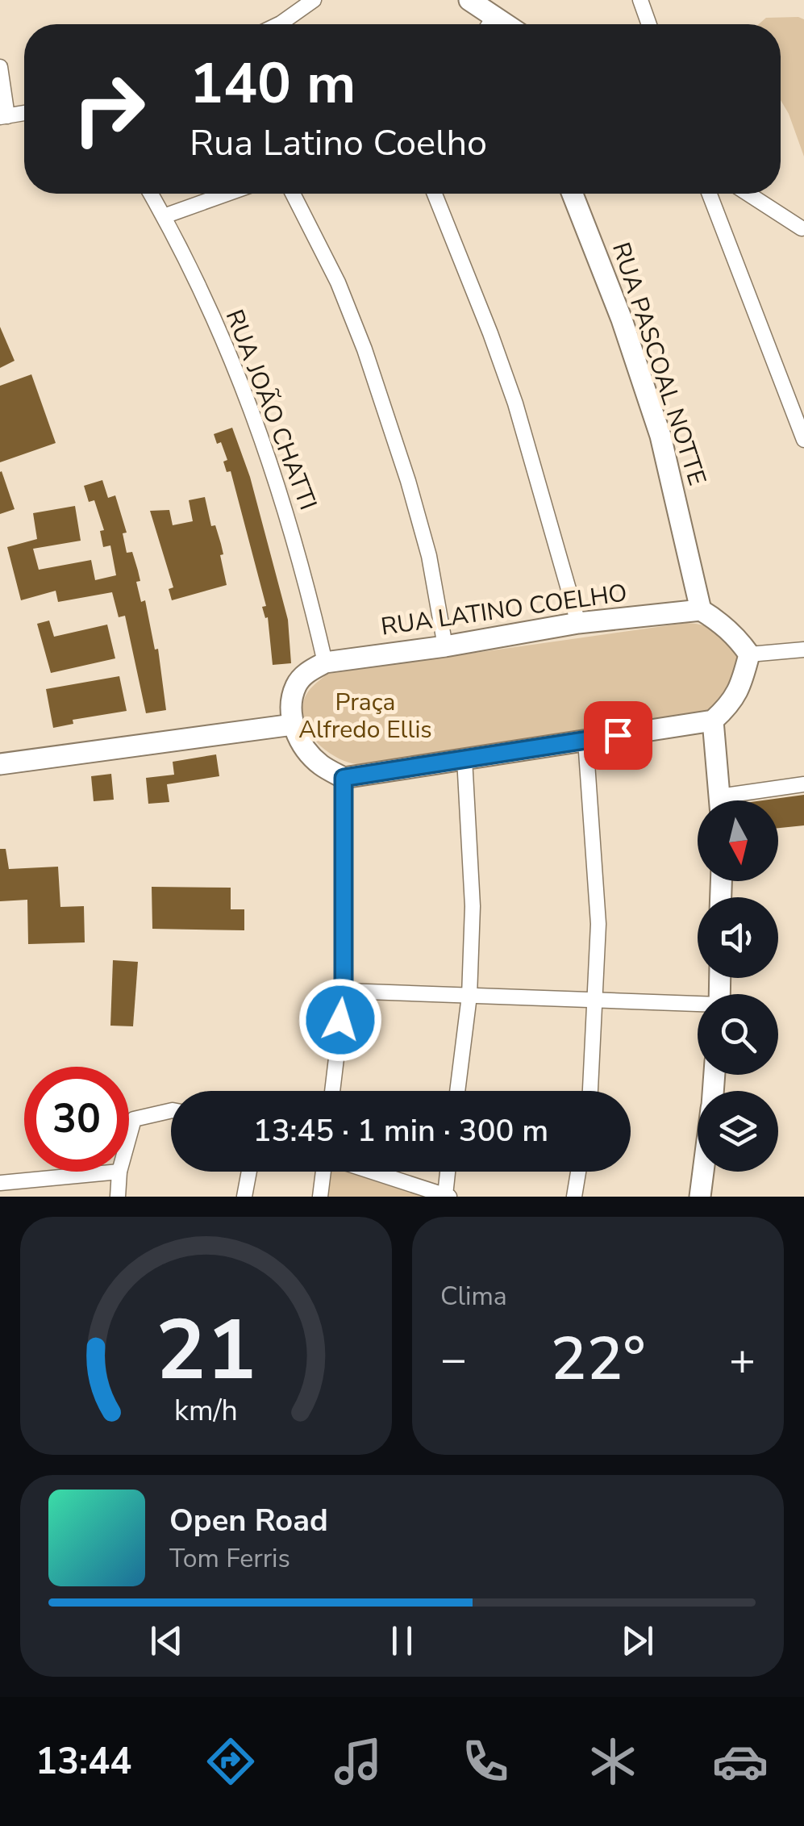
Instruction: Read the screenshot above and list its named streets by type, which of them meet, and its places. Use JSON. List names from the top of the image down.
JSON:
{
  "streets": {
    "street": ["RUA PASCOAL NOTTE", "RUA JOÃO CHATTI", "RUA LATINO COELHO"]
  },
  "crossings": [
    ["RUA PASCOAL NOTTE", "RUA LATINO COELHO"],
    ["RUA JOÃO CHATTI", "RUA LATINO COELHO"]
  ],
  "parks": ["Praça Alfredo Ellis"],
  "north": "bottom",
  "page": {
    "turn": ["140 m", "Rua Latino Coelho"],
    "limit": "30",
    "trip": "13:45 · 1 min · 300 m",
    "tile": "Clima",
    "heat": ["−", "22°", "+"],
    "song": ["Open Road", "Tom Ferris"],
    "tabs": "13:44",
    "gauge": ["21", "km/h"]
  }
}
